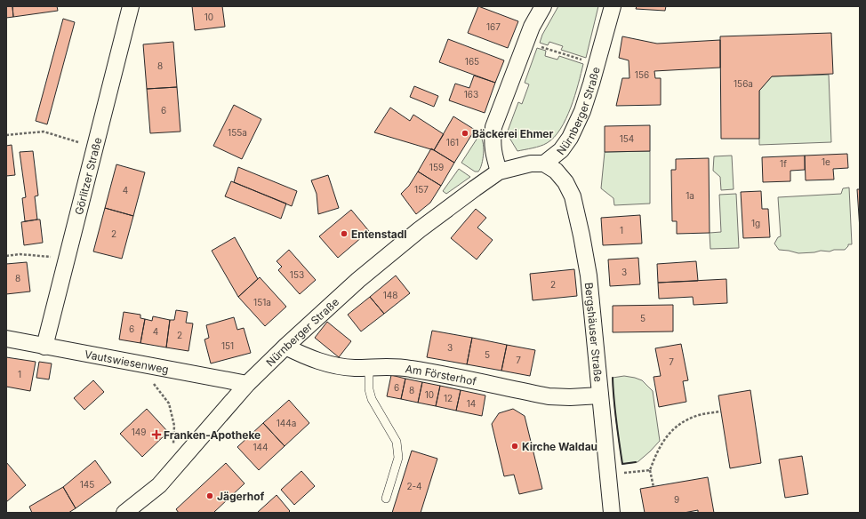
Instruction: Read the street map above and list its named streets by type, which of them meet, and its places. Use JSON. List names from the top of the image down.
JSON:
{
  "streets": {
    "street": [
      "Nürnberger Straße",
      "Görlitzer Straße",
      "Bergshäuser Straße",
      "Vautswiesenweg",
      "Am Försterhof"
    ]
  },
  "crossings": [
    ["Nürnberger Straße", "Bergshäuser Straße"],
    ["Nürnberger Straße", "Vautswiesenweg"],
    ["Nürnberger Straße", "Am Försterhof"],
    ["Görlitzer Straße", "Vautswiesenweg"],
    ["Bergshäuser Straße", "Am Försterhof"]
  ],
  "places": {
    "other": [
      "Bäckerei Ehmer",
      "Entenstadl",
      "Kirche Waldau",
      "Jägerhof"
    ],
    "health": ["Franken-Apotheke"]
  },
  "house_numbers": [
    "10",
    "167",
    "165",
    "8",
    "156",
    "156a",
    "163",
    "6",
    "155a",
    "154",
    "161",
    "1e",
    "1f",
    "159",
    "157",
    "4",
    "1a",
    "1g",
    "1",
    "2",
    "3",
    "153",
    "8",
    "2",
    "148",
    "151a",
    "5",
    "6",
    "4",
    "2",
    "151",
    "3",
    "5",
    "7",
    "7",
    "1",
    "6",
    "8",
    "10",
    "12",
    "14",
    "144a",
    "149",
    "144",
    "145",
    "2-4",
    "9"
  ]
}
